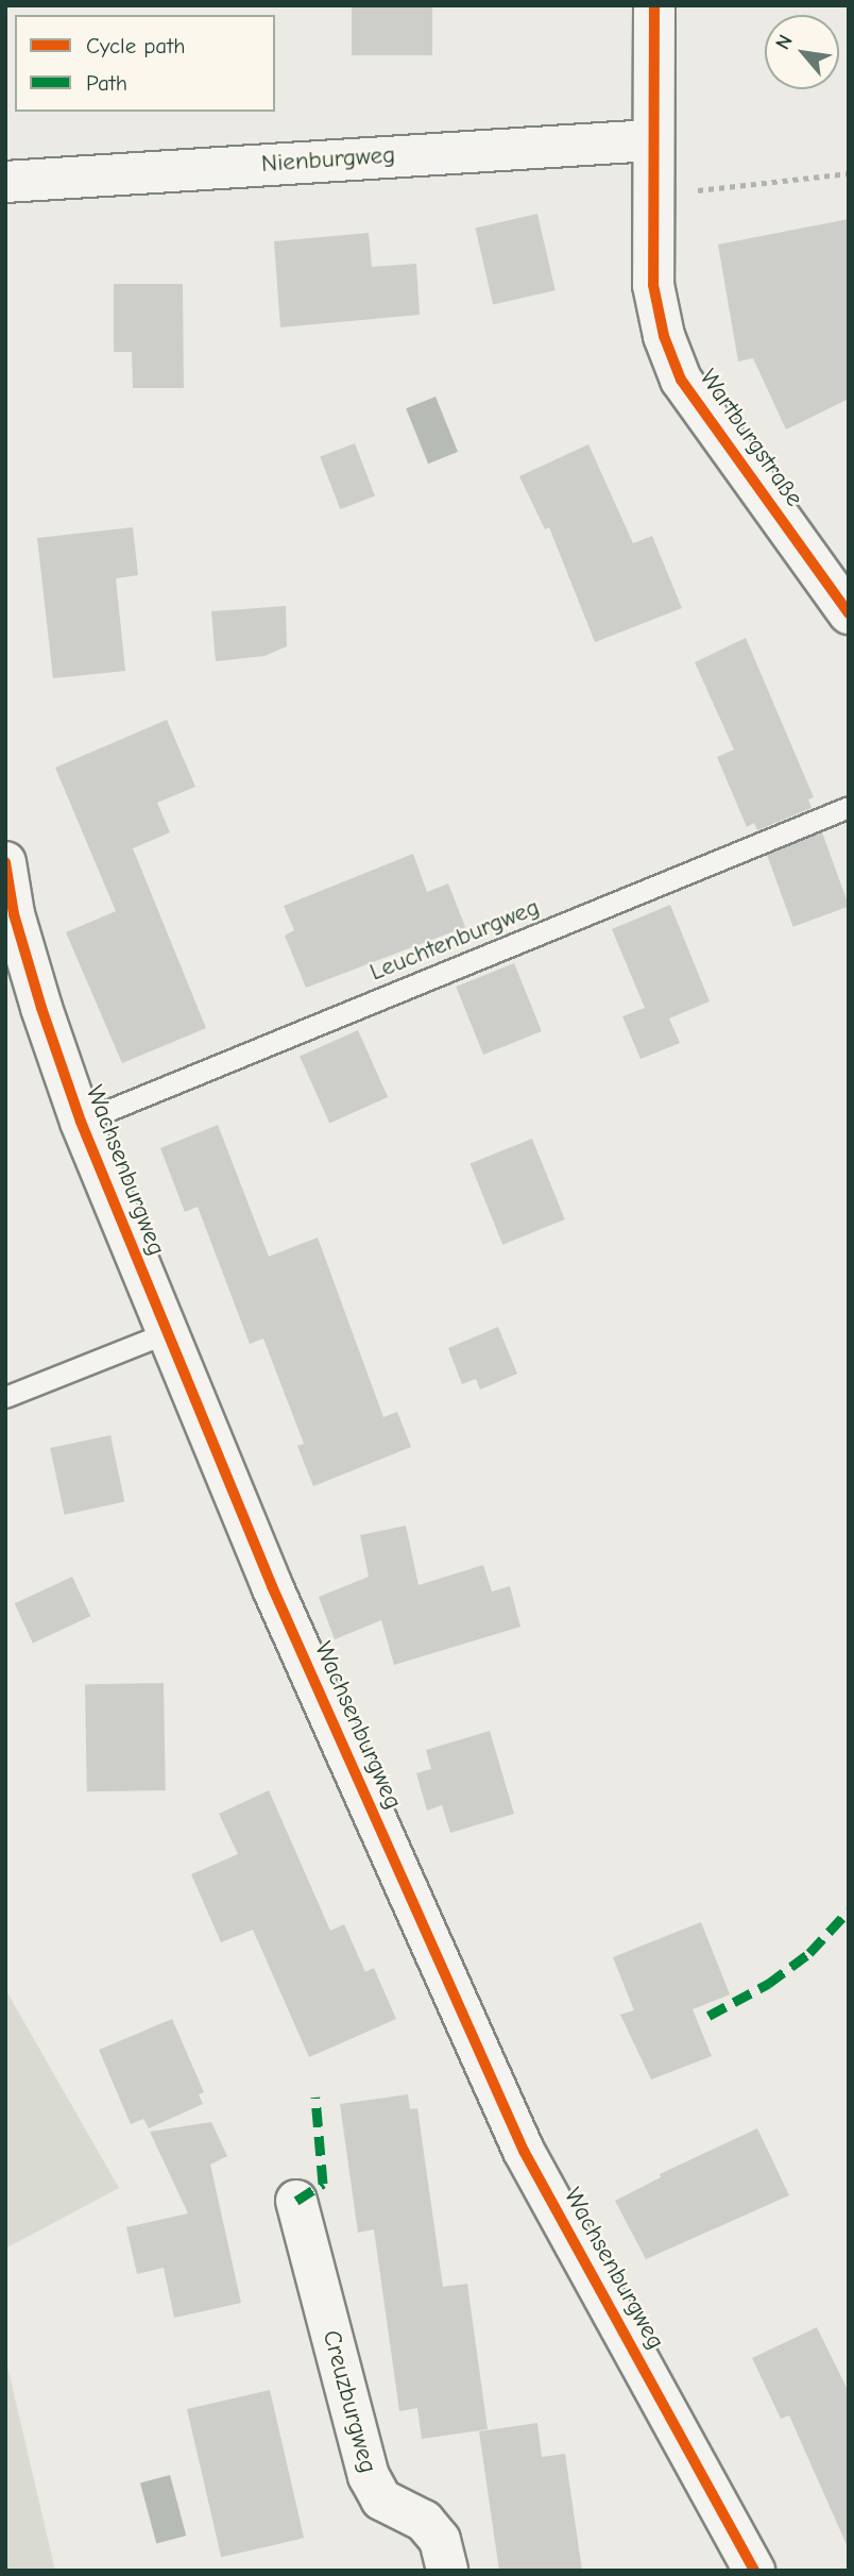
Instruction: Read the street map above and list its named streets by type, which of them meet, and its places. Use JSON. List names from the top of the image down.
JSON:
{
  "streets": {
    "street": [
      "Nienburgweg",
      "Wartburgstraße",
      "Wachsenburgweg",
      "Creuzburgweg"
    ],
    "lane": ["Leuchtenburgweg"]
  },
  "crossings": [
    ["Nienburgweg", "Wartburgstraße"],
    ["Leuchtenburgweg", "Wachsenburgweg"]
  ],
  "legend": ["Cycle path", "Path"],
  "north": "top left"
}
